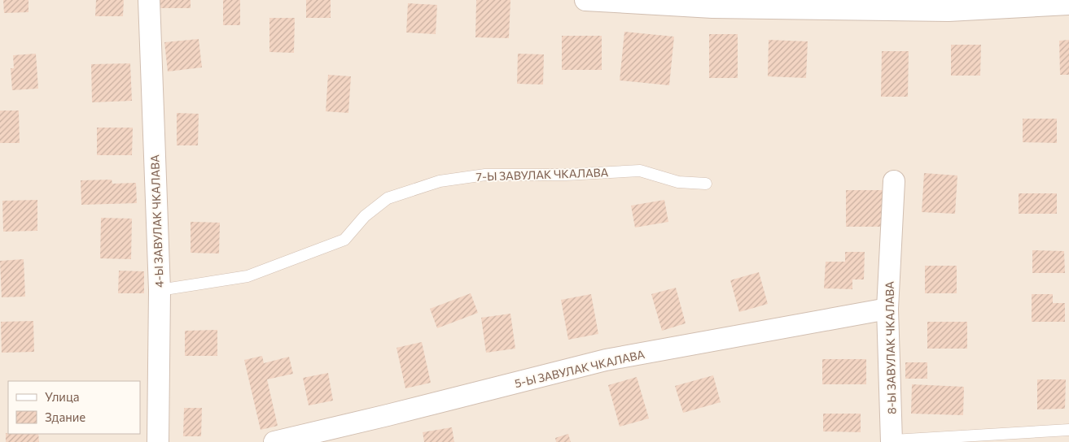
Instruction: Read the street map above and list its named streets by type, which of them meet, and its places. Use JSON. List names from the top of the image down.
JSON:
{
  "streets": {
    "street": ["4-Ы ЗАВУЛАК ЧКАЛАВА", "8-Ы ЗАВУЛАК ЧКАЛАВА", "5-Ы ЗАВУЛАК ЧКАЛАВА"],
    "lane": ["7-Ы ЗАВУЛАК ЧКАЛАВА"]
  },
  "crossings": [
    ["7-Ы ЗАВУЛАК ЧКАЛАВА", "4-Ы ЗАВУЛАК ЧКАЛАВА"],
    ["8-Ы ЗАВУЛАК ЧКАЛАВА", "5-Ы ЗАВУЛАК ЧКАЛАВА"]
  ],
  "legend": ["Улица", "Здание"]
}
